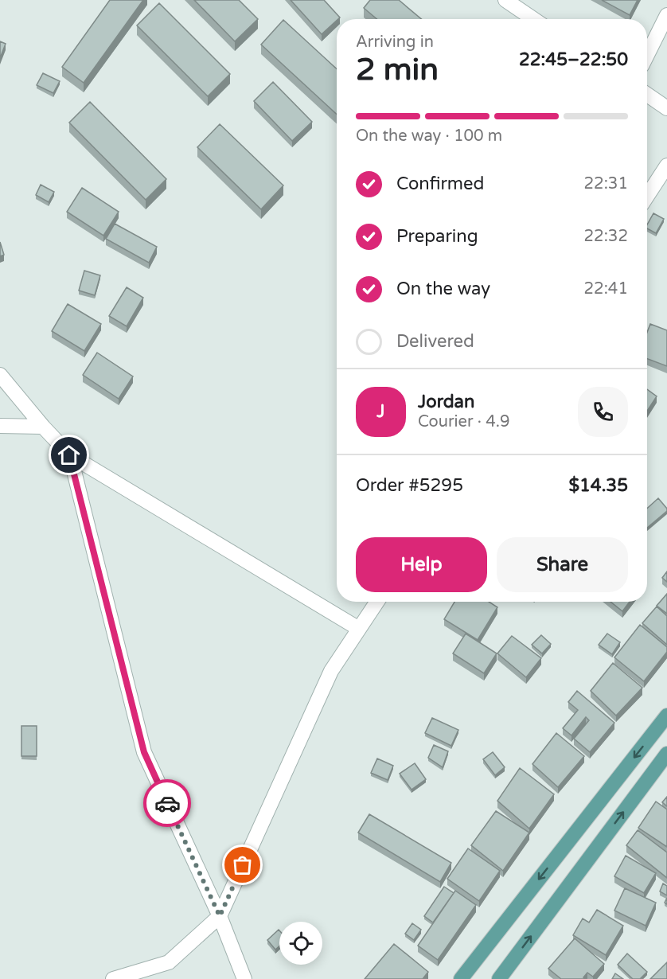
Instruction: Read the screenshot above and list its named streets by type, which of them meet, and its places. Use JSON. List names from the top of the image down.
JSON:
{
  "page": {
    "heading": ["2 min", "Arriving in", "22:45–22:50"],
    "panel": [
      "Jordan",
      "Courier · 4.9",
      "Order #5295",
      "$14.35"
    ],
    "bar": "On the way · 100 m",
    "list": [
      ["Confirmed", "22:31"],
      ["Preparing", "22:32"],
      ["On the way", "22:41"],
      "Delivered"
    ],
    "round": "J",
    "buttons": ["Help", "Share"]
  }
}
